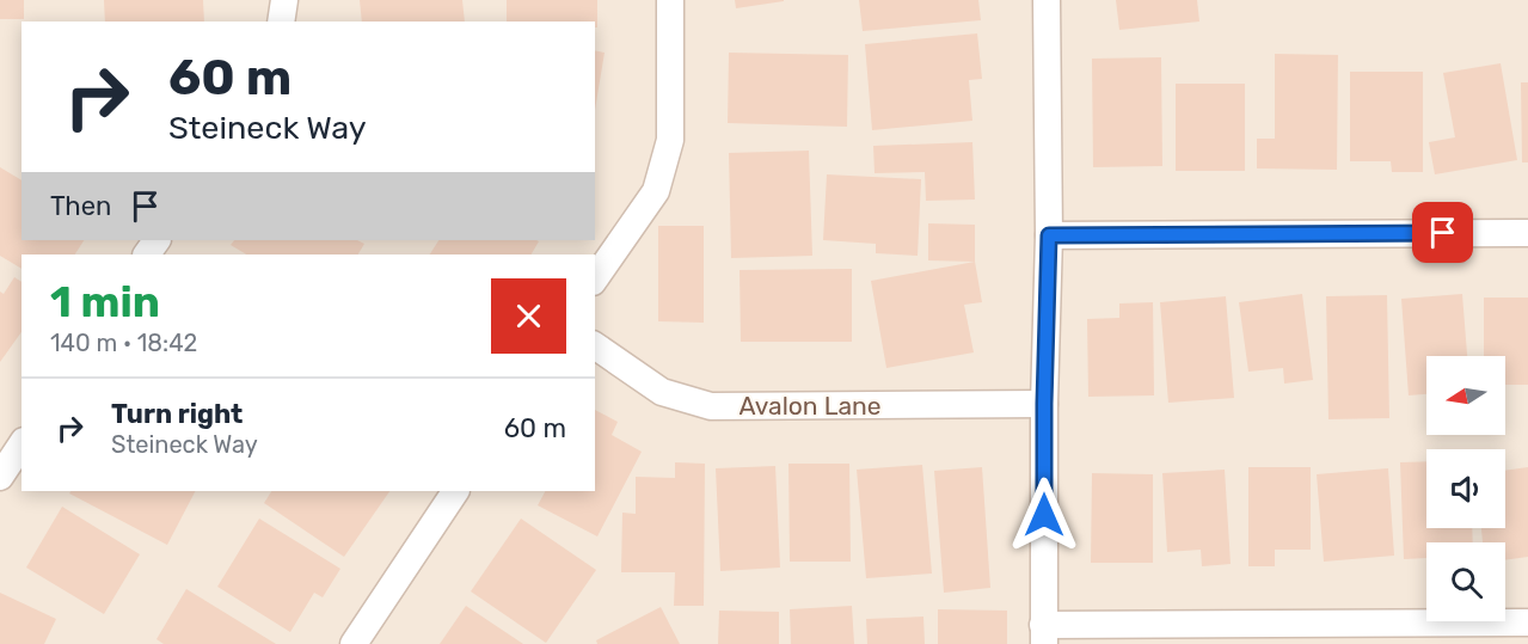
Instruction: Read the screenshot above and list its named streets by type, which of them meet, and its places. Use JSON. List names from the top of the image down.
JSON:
{
  "streets": {
    "street": ["Avalon Lane"]
  },
  "north": "left",
  "page": {
    "turn": ["60 m", "Steineck Way"],
    "then": "Then",
    "heading": ["1 min", "140 m · 18:42"],
    "list": [
      {
        "name": "Turn right",
        "note": "Steineck Way",
        "value": "60 m"
      }
    ]
  }
}
